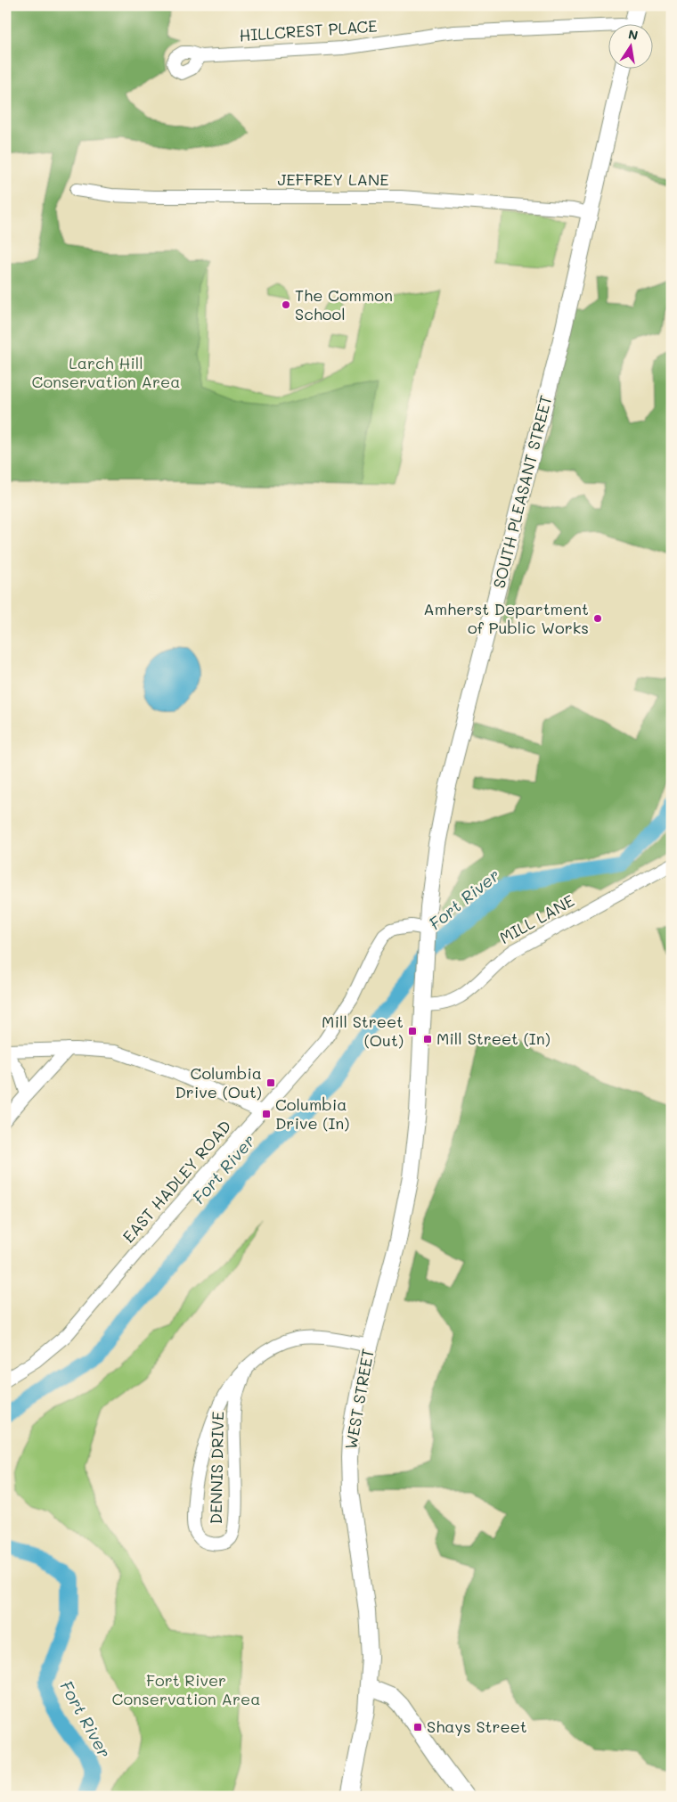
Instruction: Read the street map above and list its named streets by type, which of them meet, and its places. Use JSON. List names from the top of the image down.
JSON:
{
  "streets": {
    "main road": ["SOUTH PLEASANT STREET", "WEST STREET"],
    "street": [
      "HILLCREST PLACE",
      "JEFFREY LANE",
      "MILL LANE",
      "EAST HADLEY ROAD",
      "DENNIS DRIVE"
    ]
  },
  "crossings": [
    ["JEFFREY LANE", "SOUTH PLEASANT STREET"],
    ["SOUTH PLEASANT STREET", "MILL LANE"],
    ["SOUTH PLEASANT STREET", "EAST HADLEY ROAD"],
    ["SOUTH PLEASANT STREET", "WEST STREET"],
    ["MILL LANE", "WEST STREET"],
    ["WEST STREET", "DENNIS DRIVE"]
  ],
  "water": ["Fort River"],
  "parks": ["Larch Hill Conservation Area", "Fort River Conservation Area"],
  "places": {
    "other": ["The Common School", "Amherst Department of Public Works"],
    "transit": [
      "Mill Street (Out)",
      "Mill Street (In)",
      "Columbia Drive (Out)",
      "Columbia Drive (In)",
      "Shays Street"
    ]
  },
  "north": "top"
}
